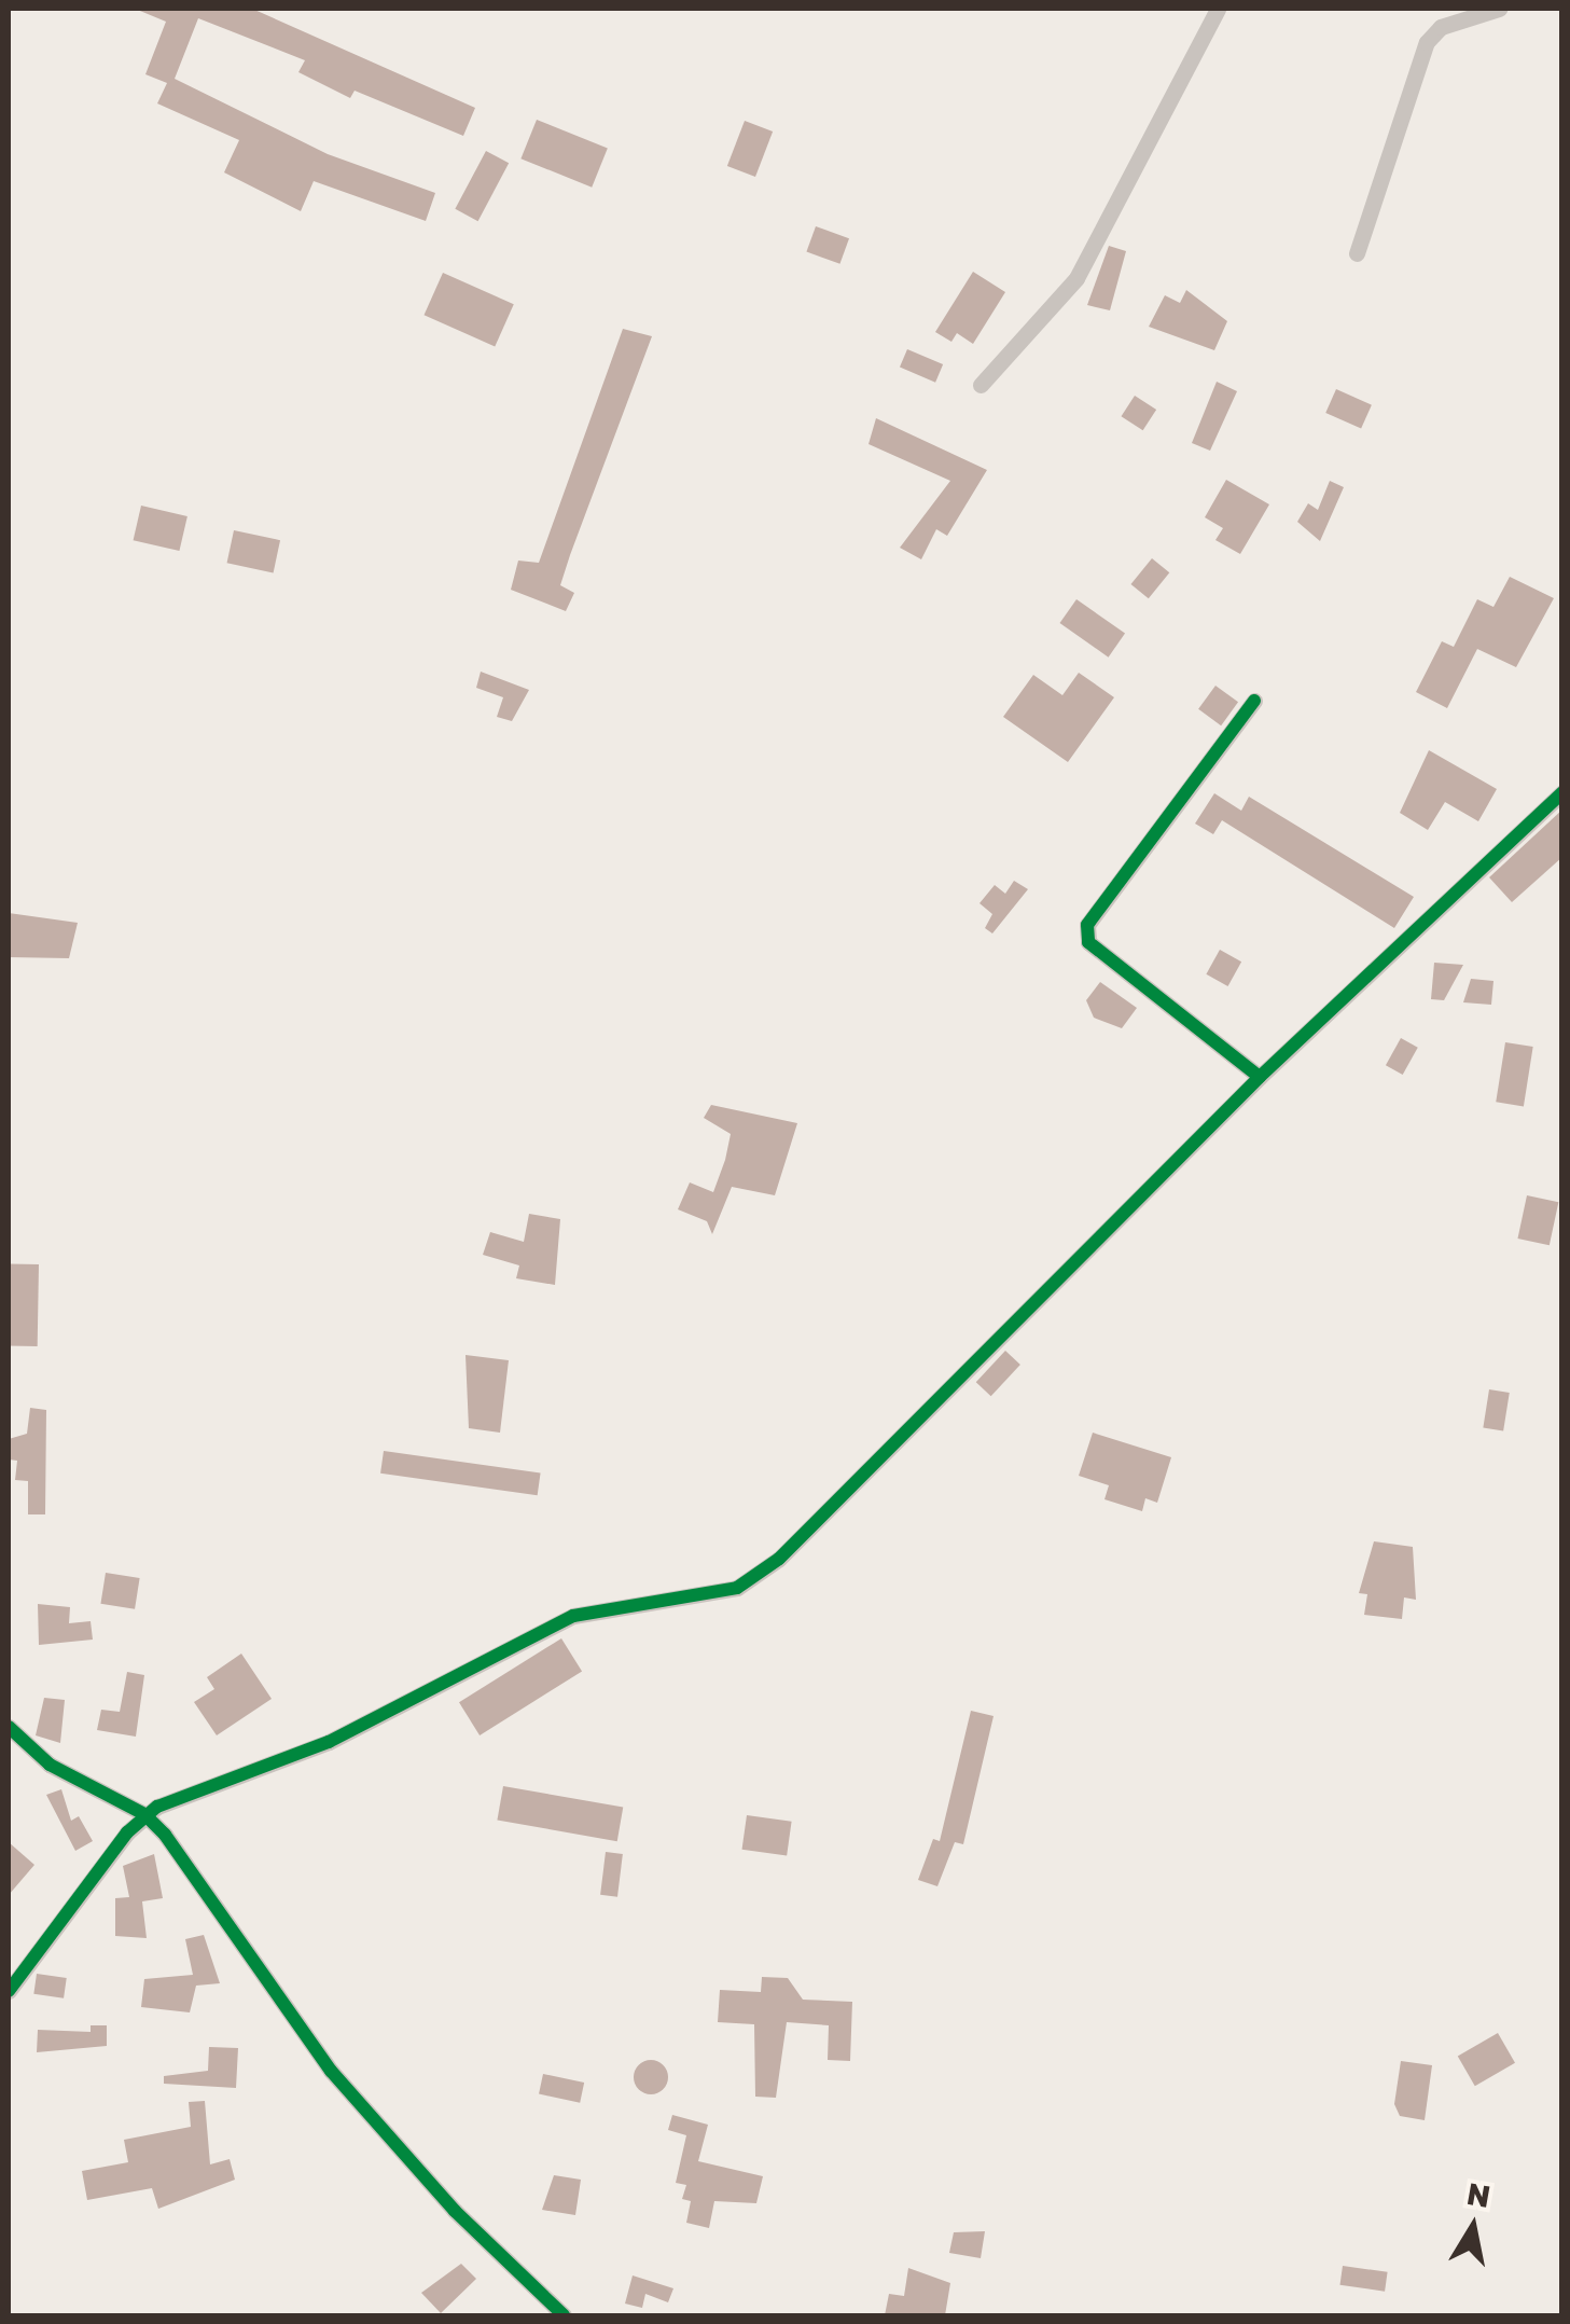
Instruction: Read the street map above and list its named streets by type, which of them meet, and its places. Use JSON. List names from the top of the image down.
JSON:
{
  "north": "top"
}
